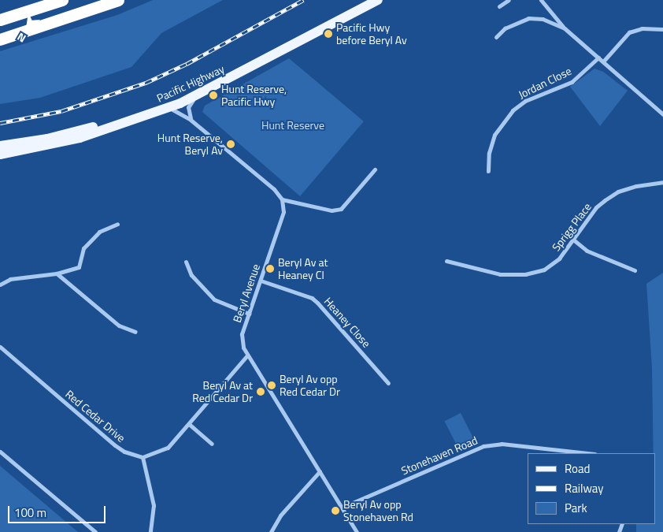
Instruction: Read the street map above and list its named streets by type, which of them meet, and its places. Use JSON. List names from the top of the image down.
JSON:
{
  "streets": {
    "main road": ["Pacific Highway"],
    "street": [
      "Jordan Close",
      "Sprigg Place",
      "Beryl Avenue",
      "Heaney Close",
      "Red Cedar Drive",
      "Stonehaven Road"
    ]
  },
  "crossings": [
    ["Beryl Avenue", "Heaney Close"],
    ["Beryl Avenue", "Stonehaven Road"]
  ],
  "parks": ["Hunt Reserve"],
  "places": [
    "Pacific Hwy before Beryl Av",
    "Hunt Reserve, Pacific Hwy",
    "Hunt Reserve, Beryl Av",
    "Beryl Av at Heaney Cl",
    "Beryl Av opp Red Cedar Dr",
    "Beryl Av at Red Cedar Dr",
    "Beryl Av opp Stonehaven Rd"
  ],
  "legend": ["Road", "Railway", "Park"],
  "scale_bar": "100 m",
  "north": "bottom left"
}
